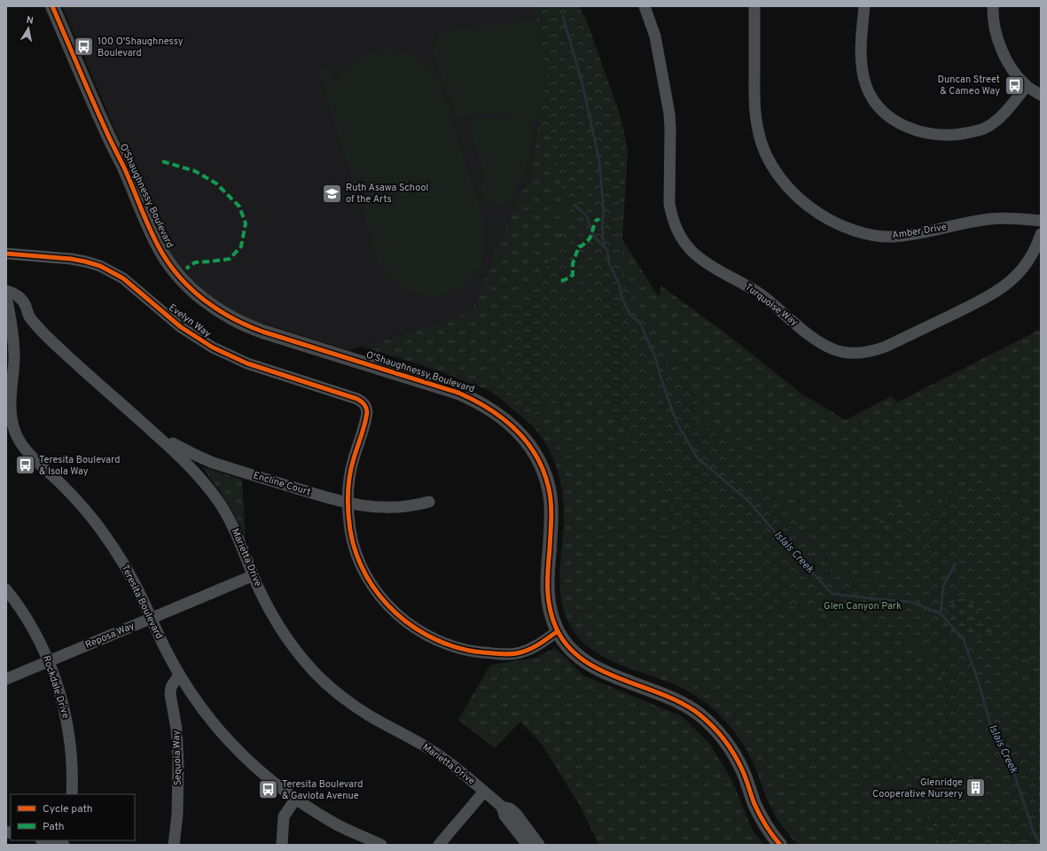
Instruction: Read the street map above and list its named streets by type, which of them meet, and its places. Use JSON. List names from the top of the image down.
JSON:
{
  "streets": {
    "main road": ["O'Shaughnessy Boulevard"],
    "street": [
      "Amber Drive",
      "Turquoise Way",
      "Evelyn Way",
      "Encline Court",
      "Marietta Drive",
      "Teresita Boulevard",
      "Reposa Way",
      "Rockdale Drive",
      "Sequoia Way"
    ]
  },
  "crossings": [
    ["Evelyn Way", "Encline Court"],
    ["Encline Court", "Marietta Drive"],
    ["Marietta Drive", "Reposa Way"],
    ["Teresita Boulevard", "Reposa Way"],
    ["Teresita Boulevard", "Sequoia Way"],
    ["Reposa Way", "Rockdale Drive"]
  ],
  "water": ["Islais Creek"],
  "parks": ["Glen Canyon Park"],
  "places": {
    "bus stop": [
      "100 O'Shaughnessy Boulevard",
      "Duncan Street & Cameo Way",
      "Teresita Boulevard & Isola Way",
      "Teresita Boulevard & Gaviota Avenue"
    ],
    "school or university": ["Ruth Asawa School of the Arts"],
    "building": ["Glenridge Cooperative Nursery"]
  },
  "legend": ["Cycle path", "Path"],
  "north": "top"
}
